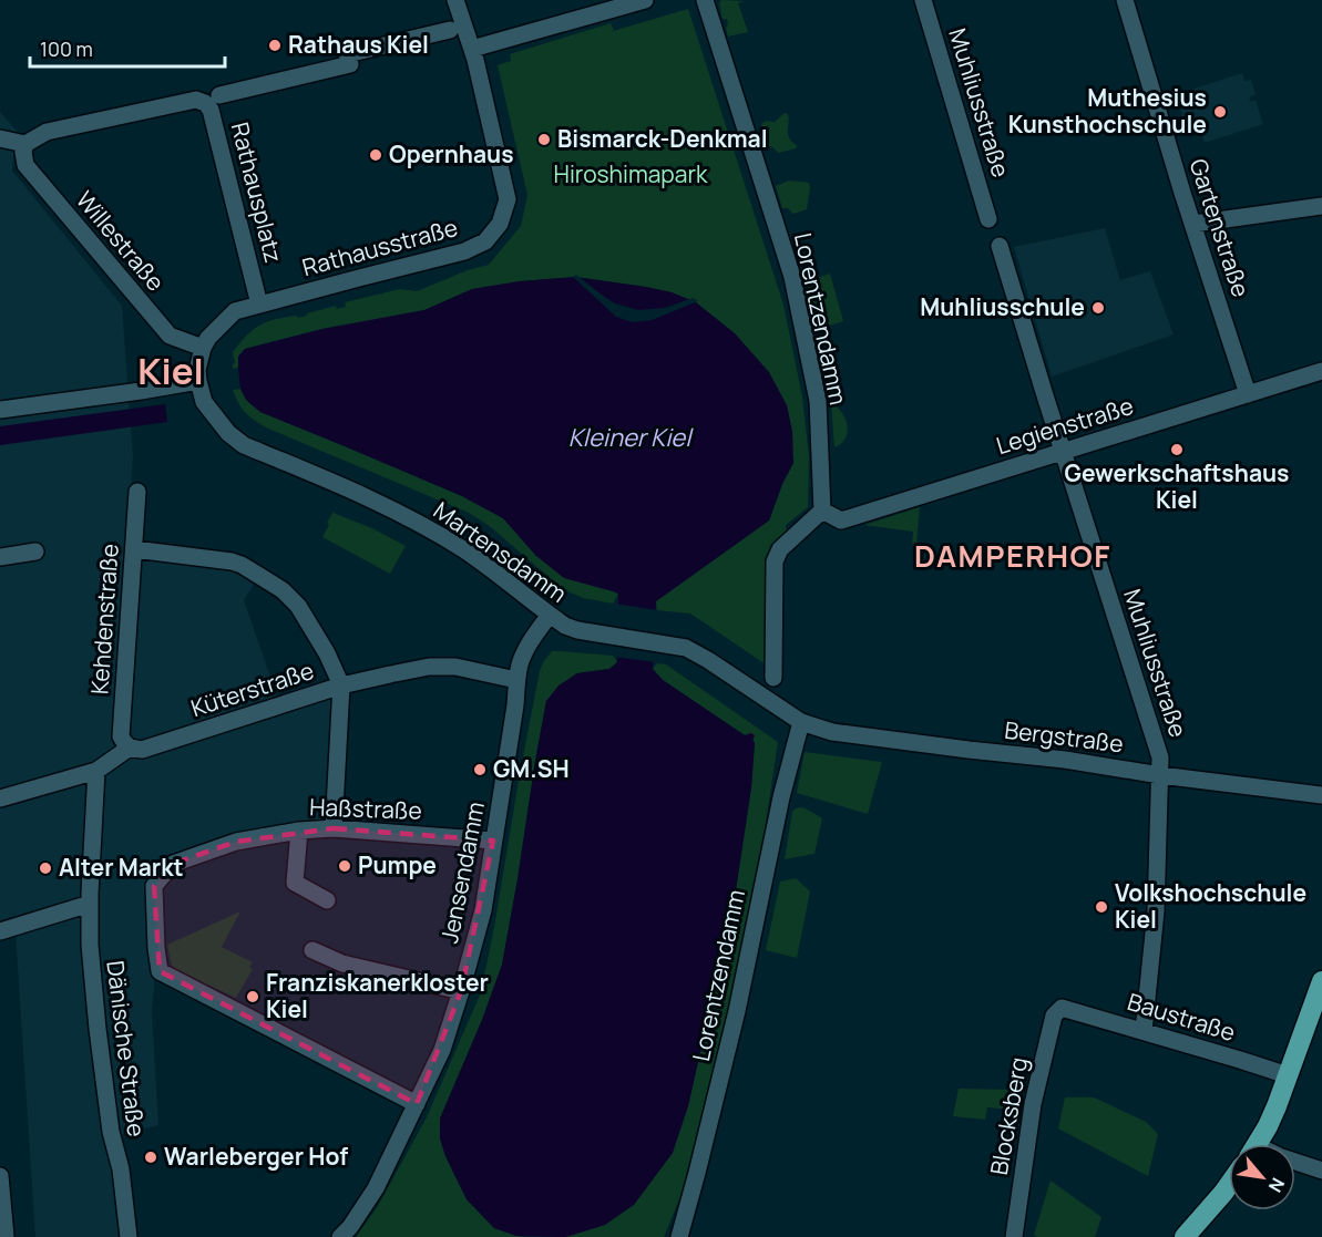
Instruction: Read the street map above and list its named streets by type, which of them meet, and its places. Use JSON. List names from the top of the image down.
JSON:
{
  "streets": {
    "street": [
      "Muhliusstraße",
      "Rathausplatz",
      "Gartenstraße",
      "Willestraße",
      "Rathausstraße",
      "Lorentzendamm",
      "Legienstraße",
      "Martensdamm",
      "Kehdenstraße",
      "Küterstraße",
      "Bergstraße",
      "Haßstraße",
      "Jensendamm",
      "Baustraße",
      "Dänische Straße",
      "Blocksberg"
    ]
  },
  "crossings": [
    ["Muhliusstraße", "Legienstraße"],
    ["Muhliusstraße", "Bergstraße"],
    ["Muhliusstraße", "Baustraße"],
    ["Rathausplatz", "Willestraße"],
    ["Rathausplatz", "Rathausstraße"],
    ["Gartenstraße", "Legienstraße"],
    ["Willestraße", "Rathausstraße"],
    ["Lorentzendamm", "Legienstraße"],
    ["Lorentzendamm", "Martensdamm"],
    ["Lorentzendamm", "Bergstraße"],
    ["Martensdamm", "Bergstraße"],
    ["Martensdamm", "Jensendamm"],
    ["Kehdenstraße", "Küterstraße"],
    ["Küterstraße", "Jensendamm"],
    ["Haßstraße", "Jensendamm"],
    ["Baustraße", "Blocksberg"]
  ],
  "districts": ["Kiel", "DAMPERHOF"],
  "water": ["Kleiner Kiel"],
  "parks": ["Hiroshimapark"],
  "places": [
    "Rathaus Kiel",
    "Muthesius Kunsthochschule",
    "Bismarck-Denkmal",
    "Opernhaus",
    "Muhliusschule",
    "Gewerkschaftshaus Kiel",
    "GM.SH",
    "Pumpe",
    "Alter Markt",
    "Volkshochschule Kiel",
    "Franziskanerkloster Kiel",
    "Warleberger Hof"
  ],
  "scale_bar": "100 m",
  "north": "bottom right"
}
